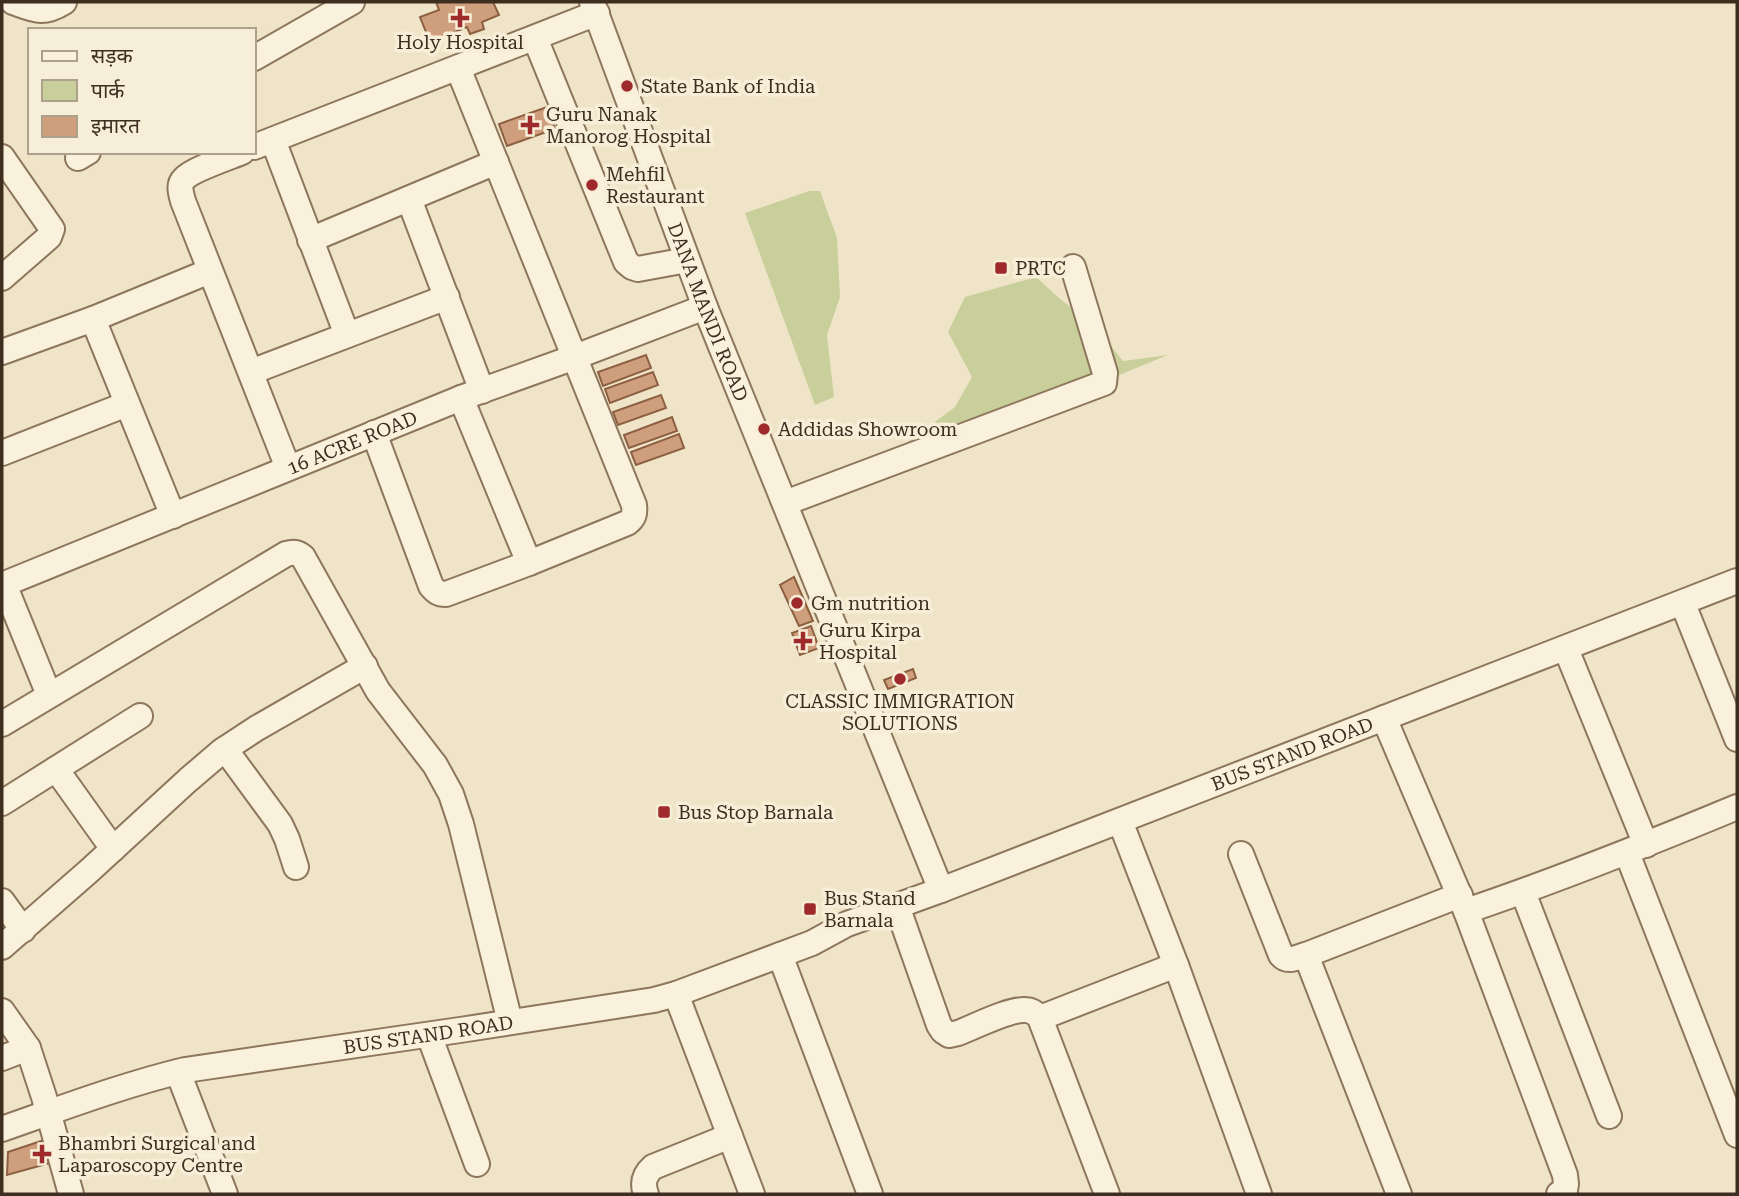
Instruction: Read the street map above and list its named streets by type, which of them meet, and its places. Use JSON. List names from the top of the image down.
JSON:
{
  "streets": {
    "street": ["DANA MANDI ROAD", "16 ACRE ROAD", "BUS STAND ROAD"]
  },
  "crossings": [
    ["DANA MANDI ROAD", "16 ACRE ROAD"],
    ["DANA MANDI ROAD", "BUS STAND ROAD"]
  ],
  "places": {
    "health": [
      "Holy Hospital",
      "Guru Nanak Manorog Hospital",
      "Guru Kirpa Hospital",
      "Bhambri Surgical and Laparoscopy Centre"
    ],
    "other": [
      "State Bank of India",
      "Mehfil Restaurant",
      "Addidas Showroom",
      "Gm nutrition",
      "CLASSIC IMMIGRATION SOLUTIONS"
    ],
    "transit": ["PRTC", "Bus Stop Barnala", "Bus Stand Barnala"]
  },
  "legend": ["सड़क", "पार्क", "इमारत"]
}
